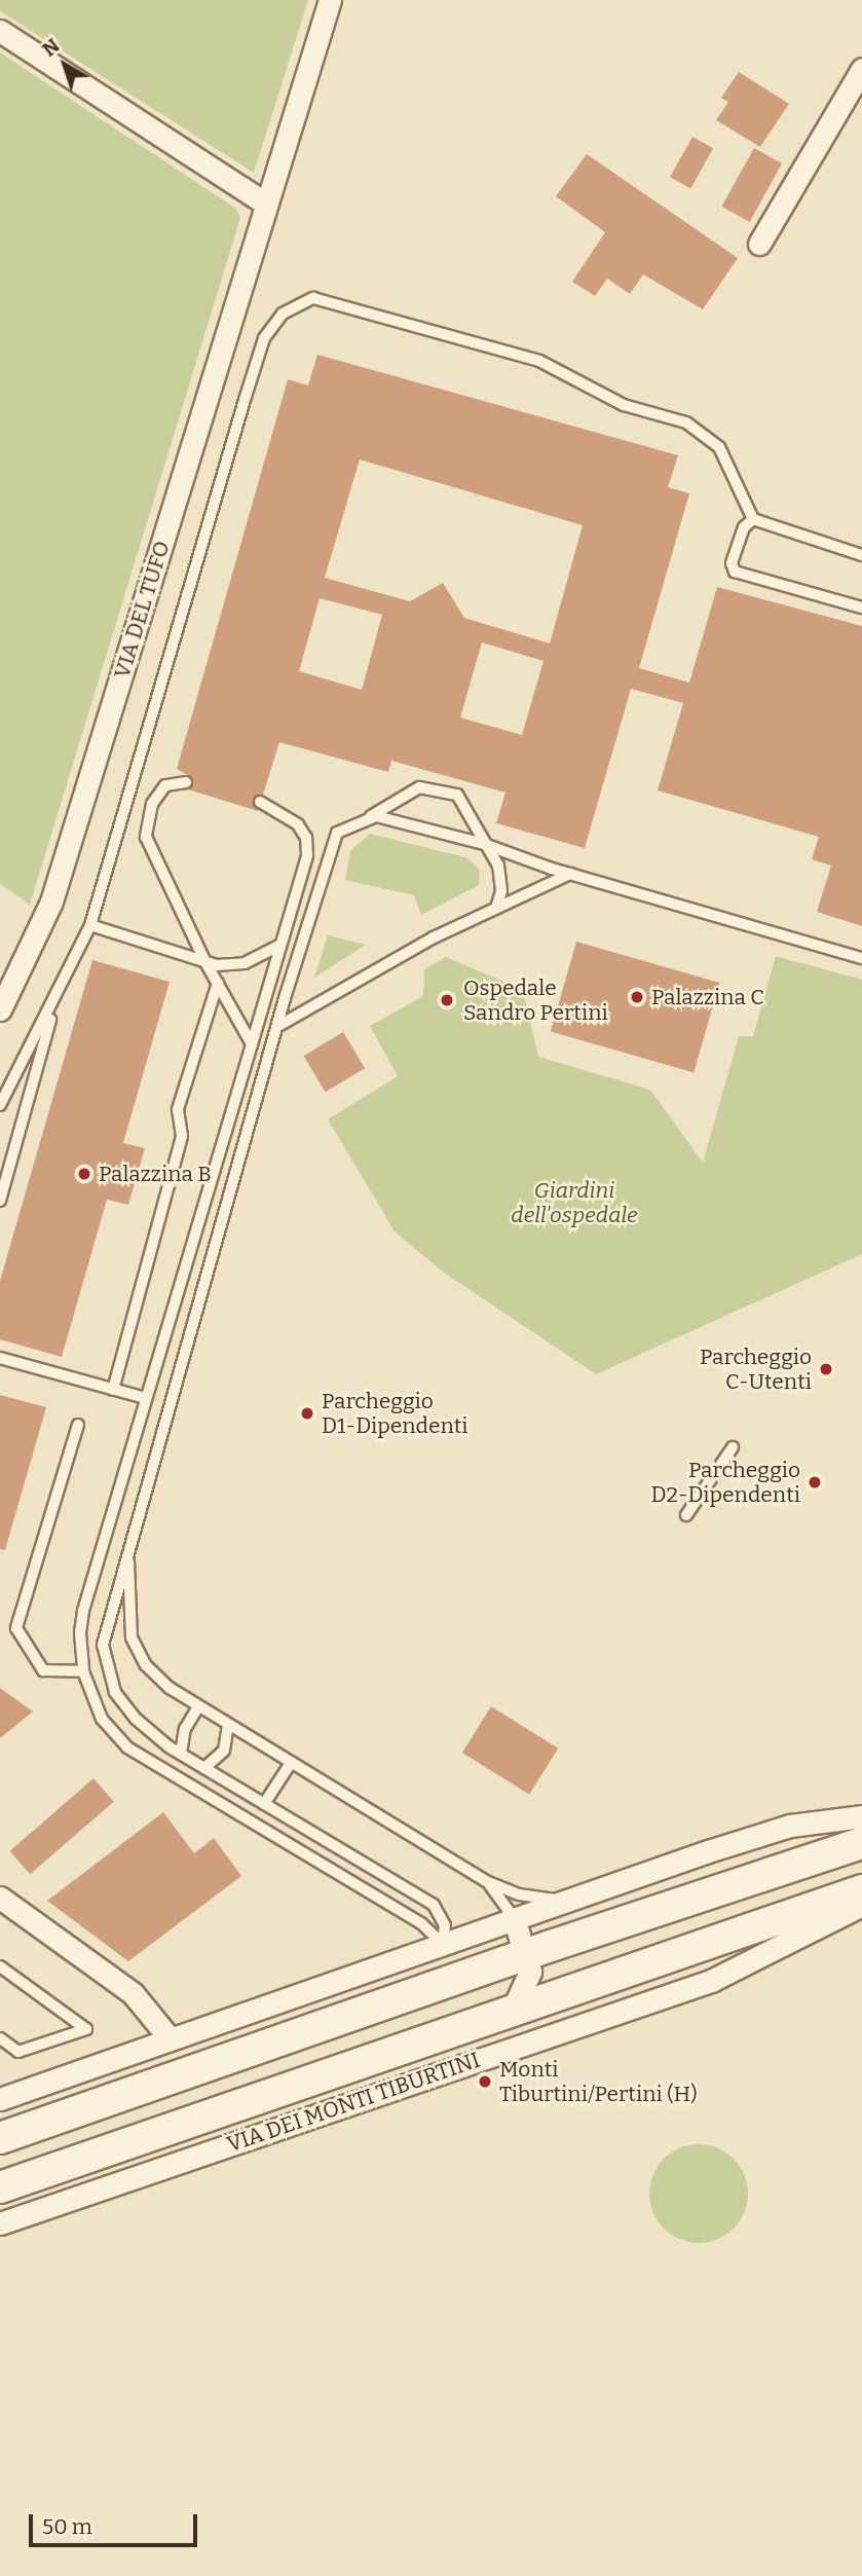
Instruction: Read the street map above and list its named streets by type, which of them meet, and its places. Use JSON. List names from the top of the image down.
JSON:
{
  "streets": {
    "main road": ["VIA DEI MONTI TIBURTINI"],
    "street": ["VIA DEL TUFO"]
  },
  "parks": ["Giardini dell'ospedale"],
  "places": [
    "Palazzina C",
    "Ospedale Sandro Pertini",
    "Palazzina B",
    "Parcheggio C-Utenti",
    "Parcheggio D1-Dipendenti",
    "Parcheggio D2-Dipendenti",
    "Monti Tiburtini/Pertini (H)"
  ],
  "scale_bar": "50 m",
  "north": "top left"
}
